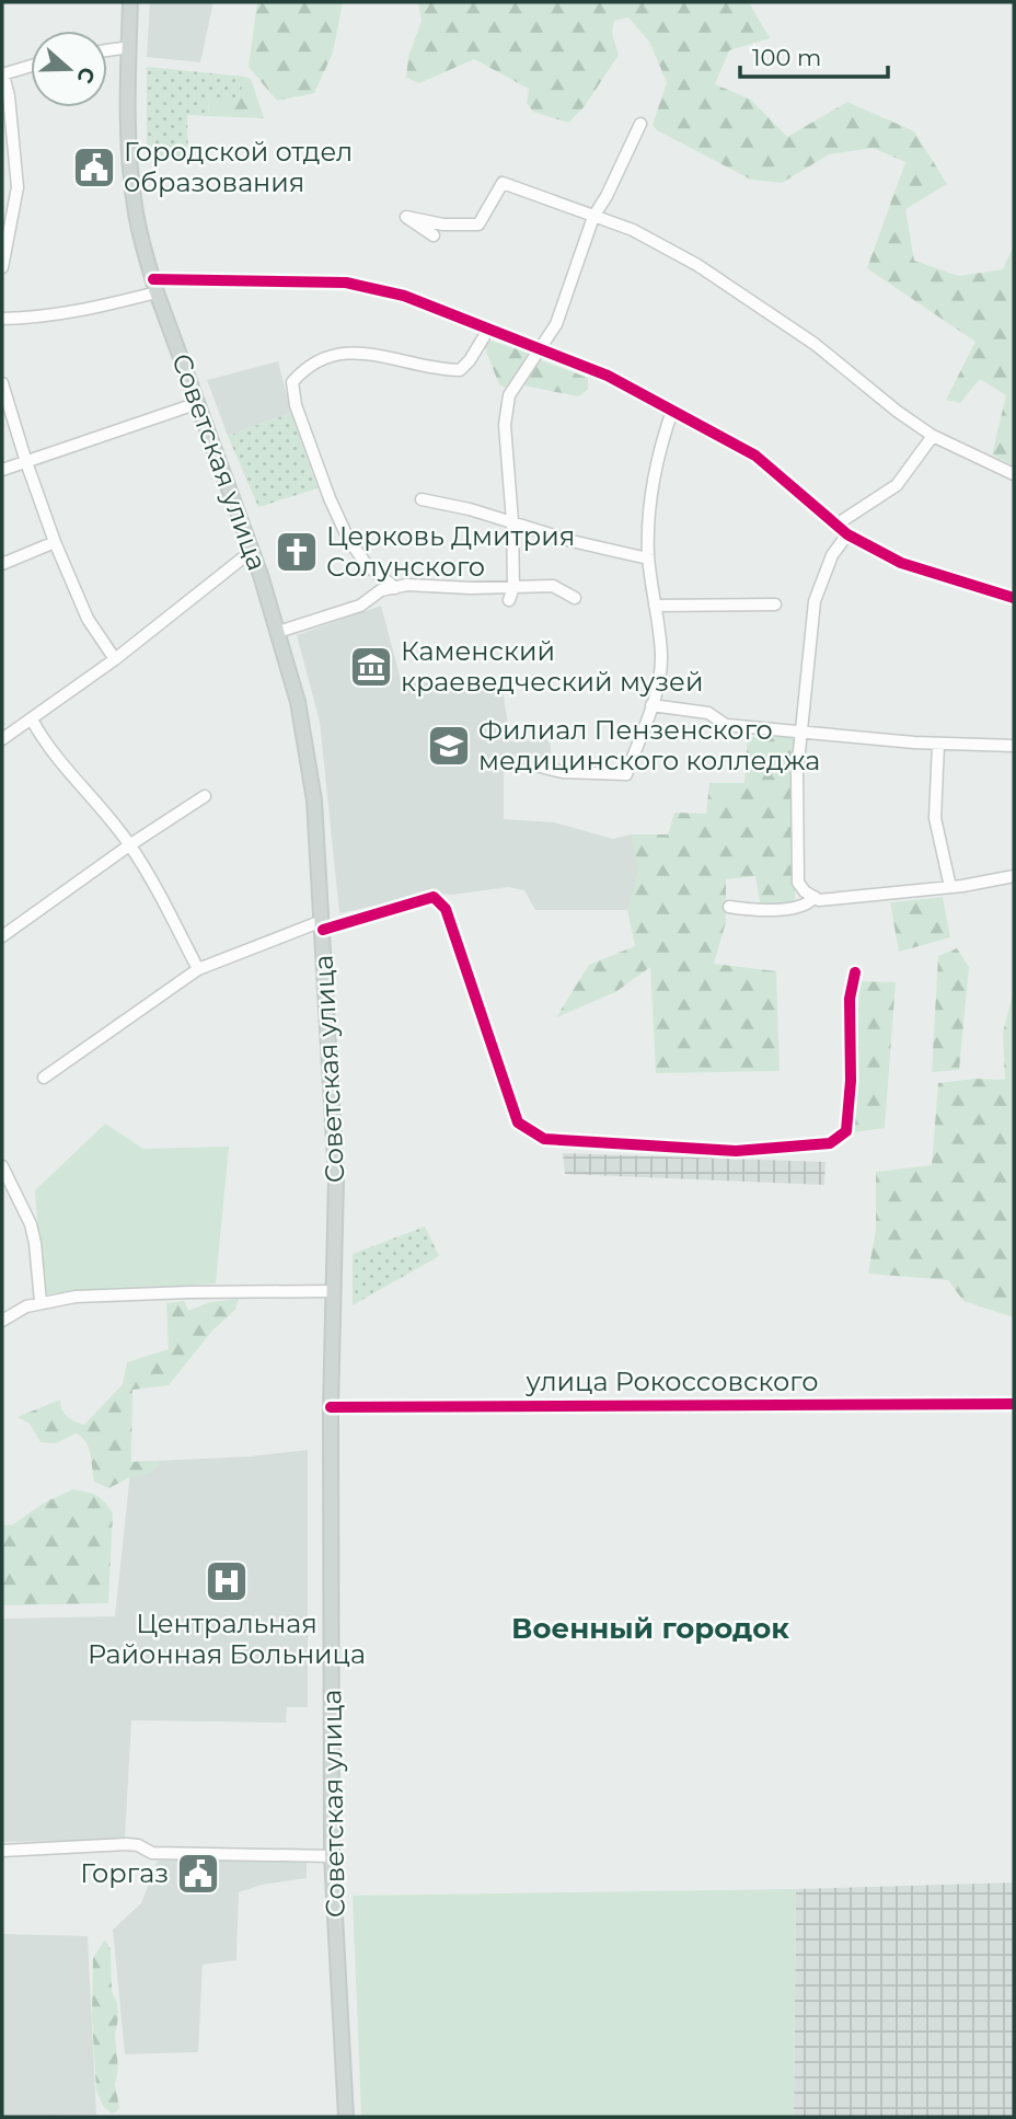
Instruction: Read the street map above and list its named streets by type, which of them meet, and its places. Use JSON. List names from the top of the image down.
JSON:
{
  "streets": {
    "main road": ["Советская улица"],
    "street": ["улица Рокоссовского"]
  },
  "crossings": [
    ["Советская улица", "улица Рокоссовского"]
  ],
  "districts": ["Военный городок"],
  "places": {
    "public building": ["Городской отдел образования", "Горгаз"],
    "church": ["Церковь Дмитрия Солунского"],
    "museum": ["Каменский краеведческий музей"],
    "school or university": ["Филиал Пензенского медицинского колледжа"],
    "hospital": ["Центральная Районная Больница"]
  },
  "scale_bar": "100 m",
  "north": "right"
}
